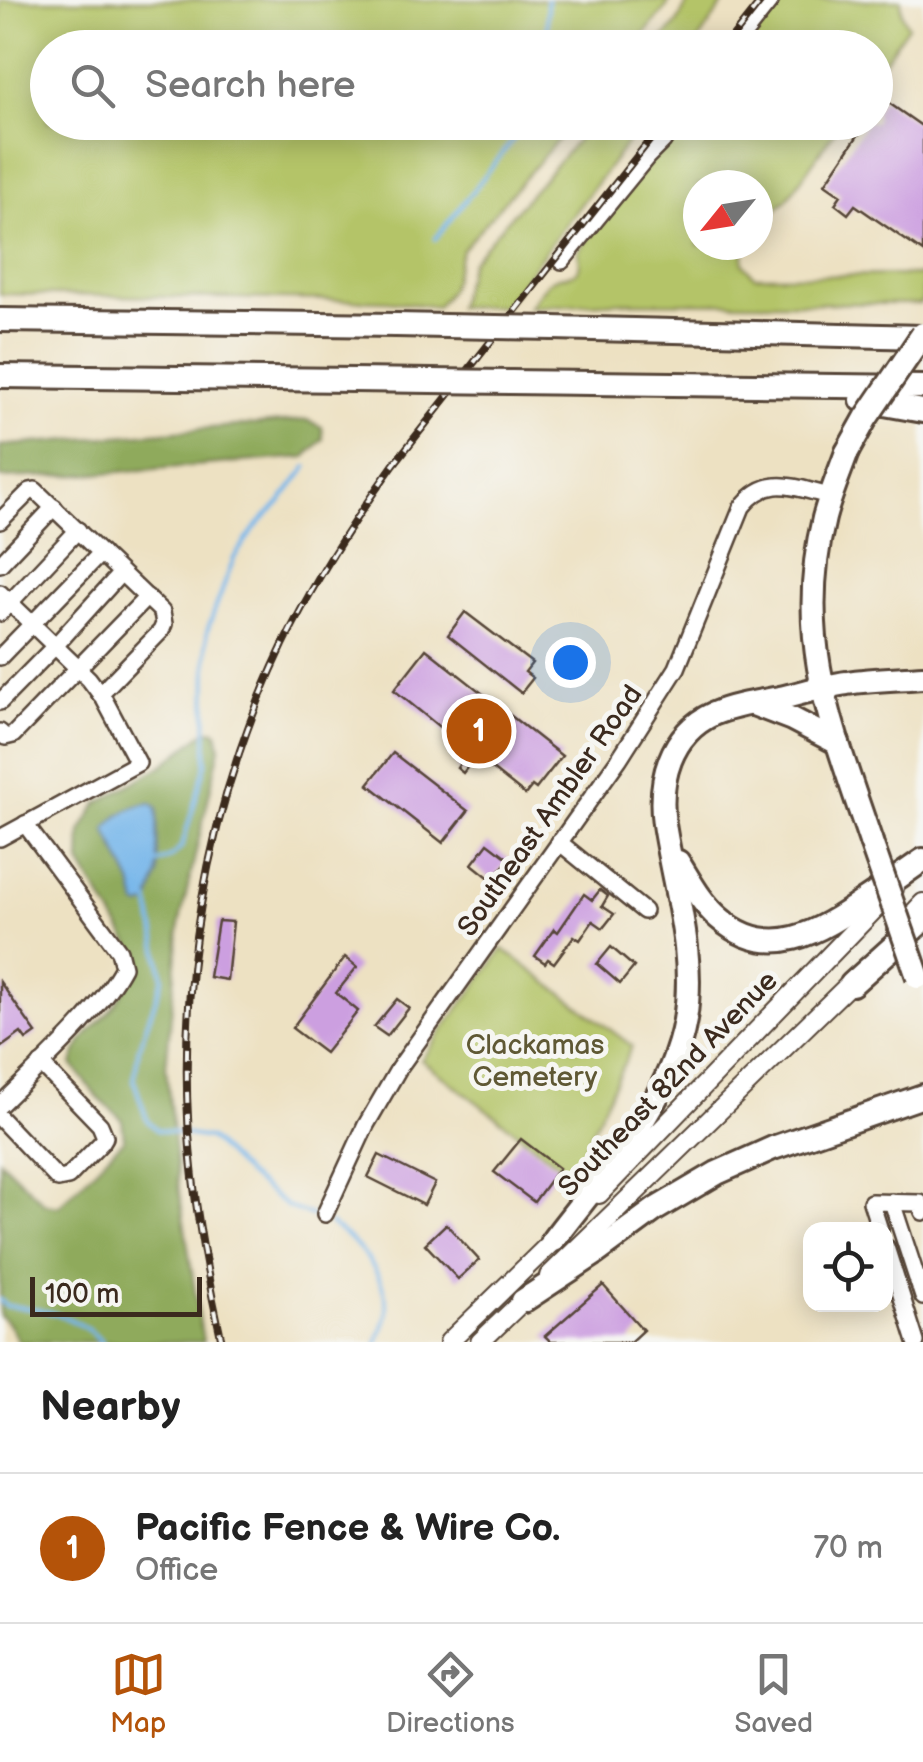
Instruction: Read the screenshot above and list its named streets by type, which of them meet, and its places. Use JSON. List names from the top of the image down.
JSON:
{
  "streets": {
    "main road": ["Southeast 82nd Avenue"],
    "street": ["Southeast Ambler Road"]
  },
  "parks": ["Clackamas Cemetery"],
  "scale_bar": "100 m",
  "north": "bottom left",
  "page": {
    "search": "Search here",
    "pins": "1",
    "scale": "100 m",
    "heading": "Nearby",
    "list": [
      {
        "mark": "1",
        "name": "Pacific Fence & Wire Co.",
        "note": "Office",
        "value": "70 m"
      }
    ],
    "nav": ["Map", "Directions", "Saved"]
  }
}
